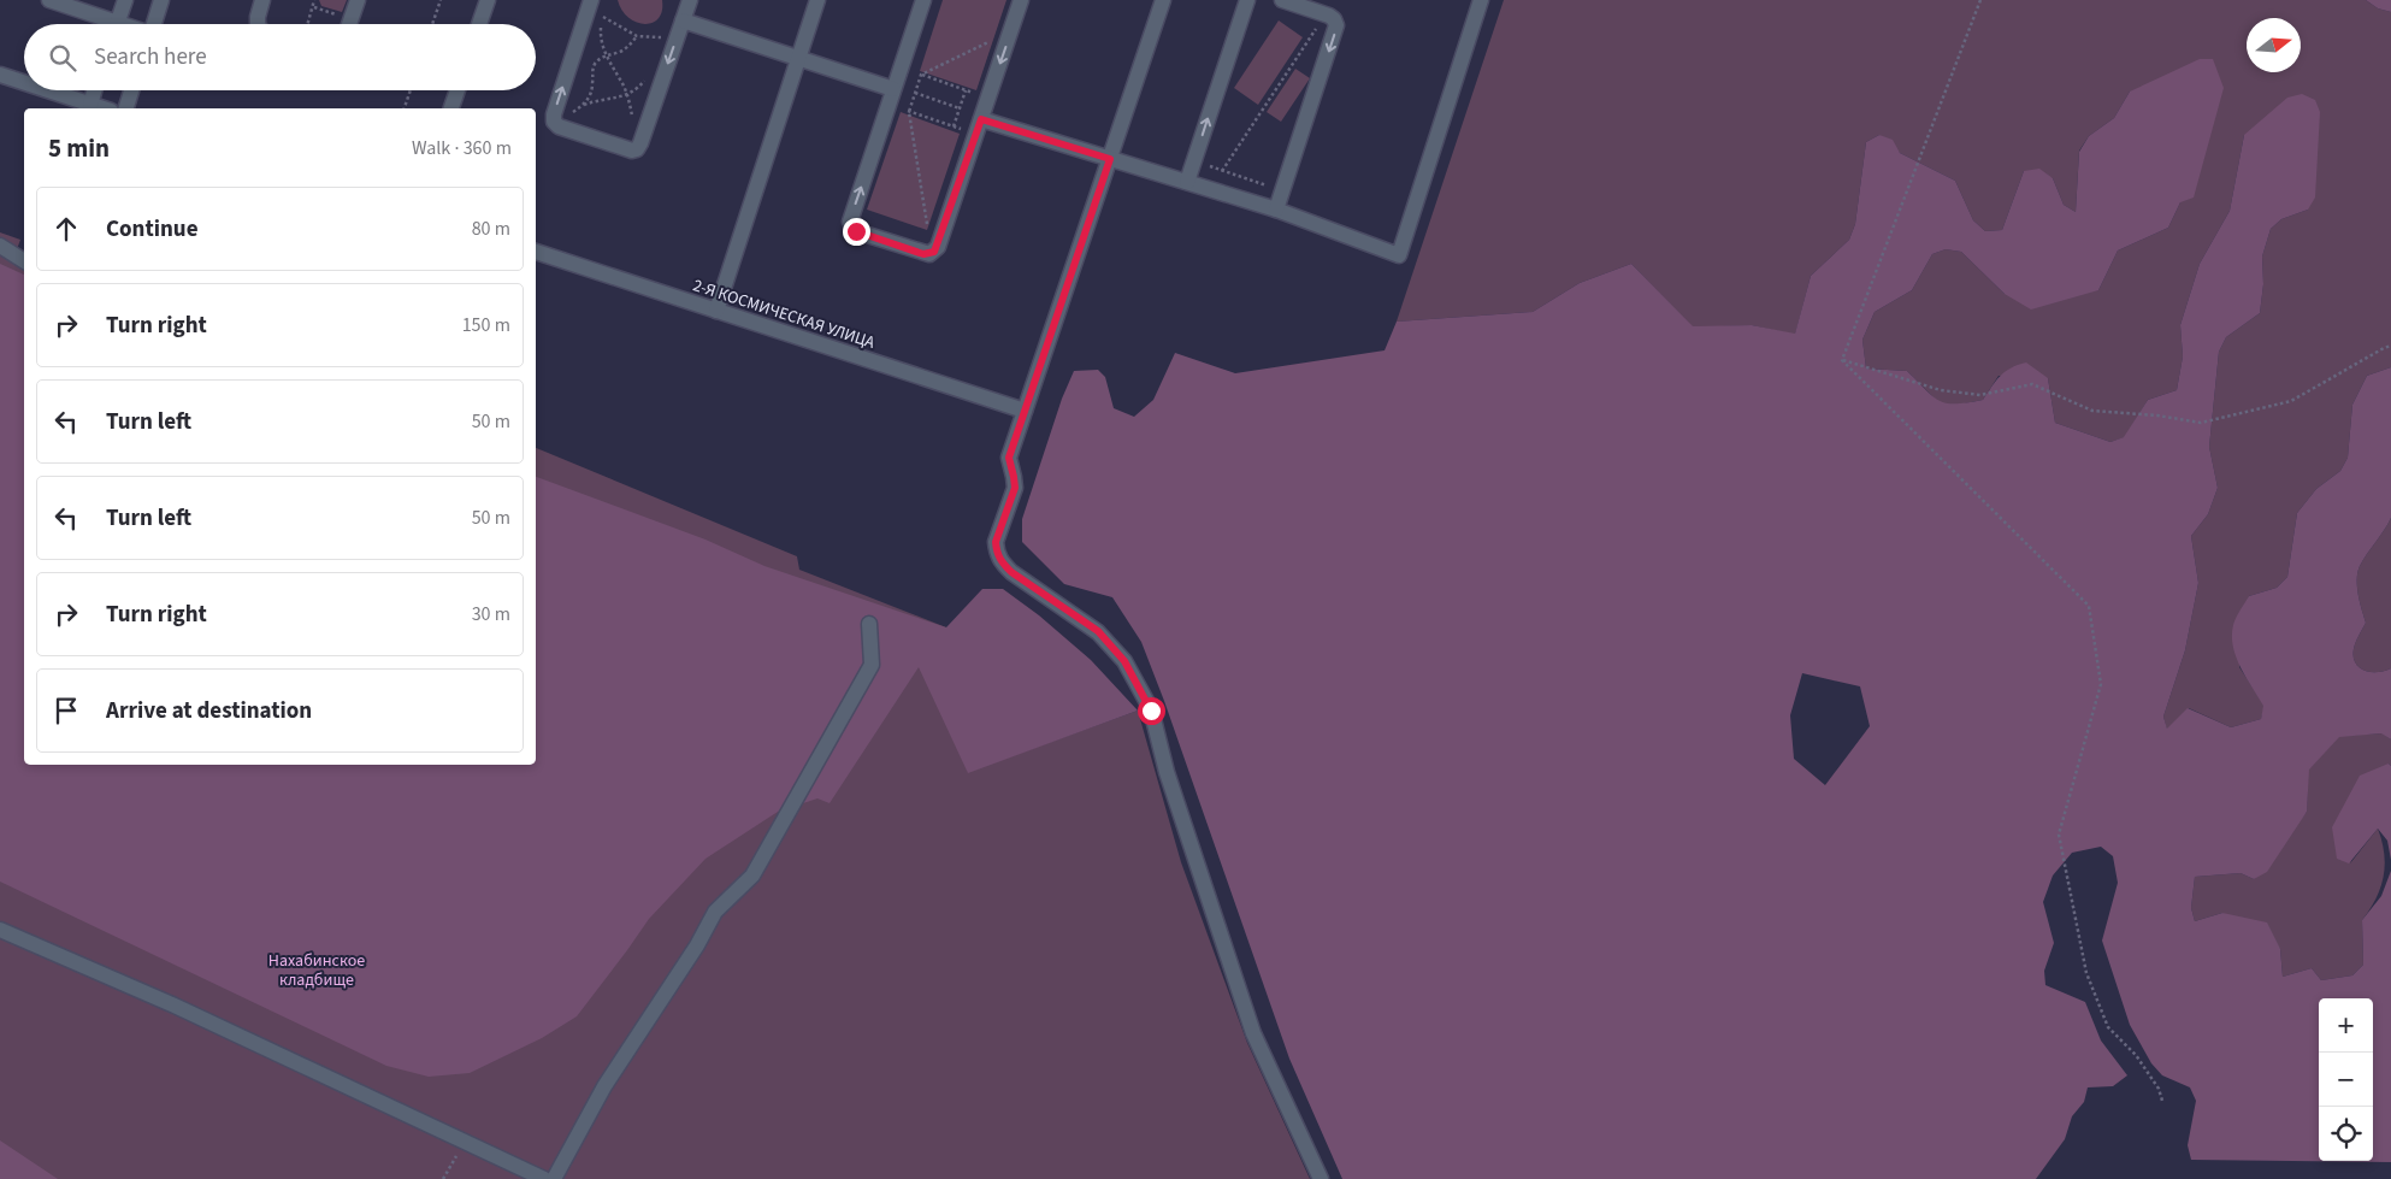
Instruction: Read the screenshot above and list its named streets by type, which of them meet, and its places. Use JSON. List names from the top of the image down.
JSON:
{
  "streets": {
    "street": ["2-Я КОСМИЧЕСКАЯ УЛИЦА"]
  },
  "parks": ["Нахабинское кладбище"],
  "north": "right",
  "page": {
    "search": "Search here",
    "heading": ["5 min", "Walk · 360 m"],
    "list": [
      ["Continue", "80 m"],
      ["Turn right", "150 m"],
      ["Turn left", "50 m"],
      ["Turn left", "50 m"],
      ["Turn right", "30 m"],
      "Arrive at destination"
    ],
    "map_buttons": ["+", "−"]
  }
}
